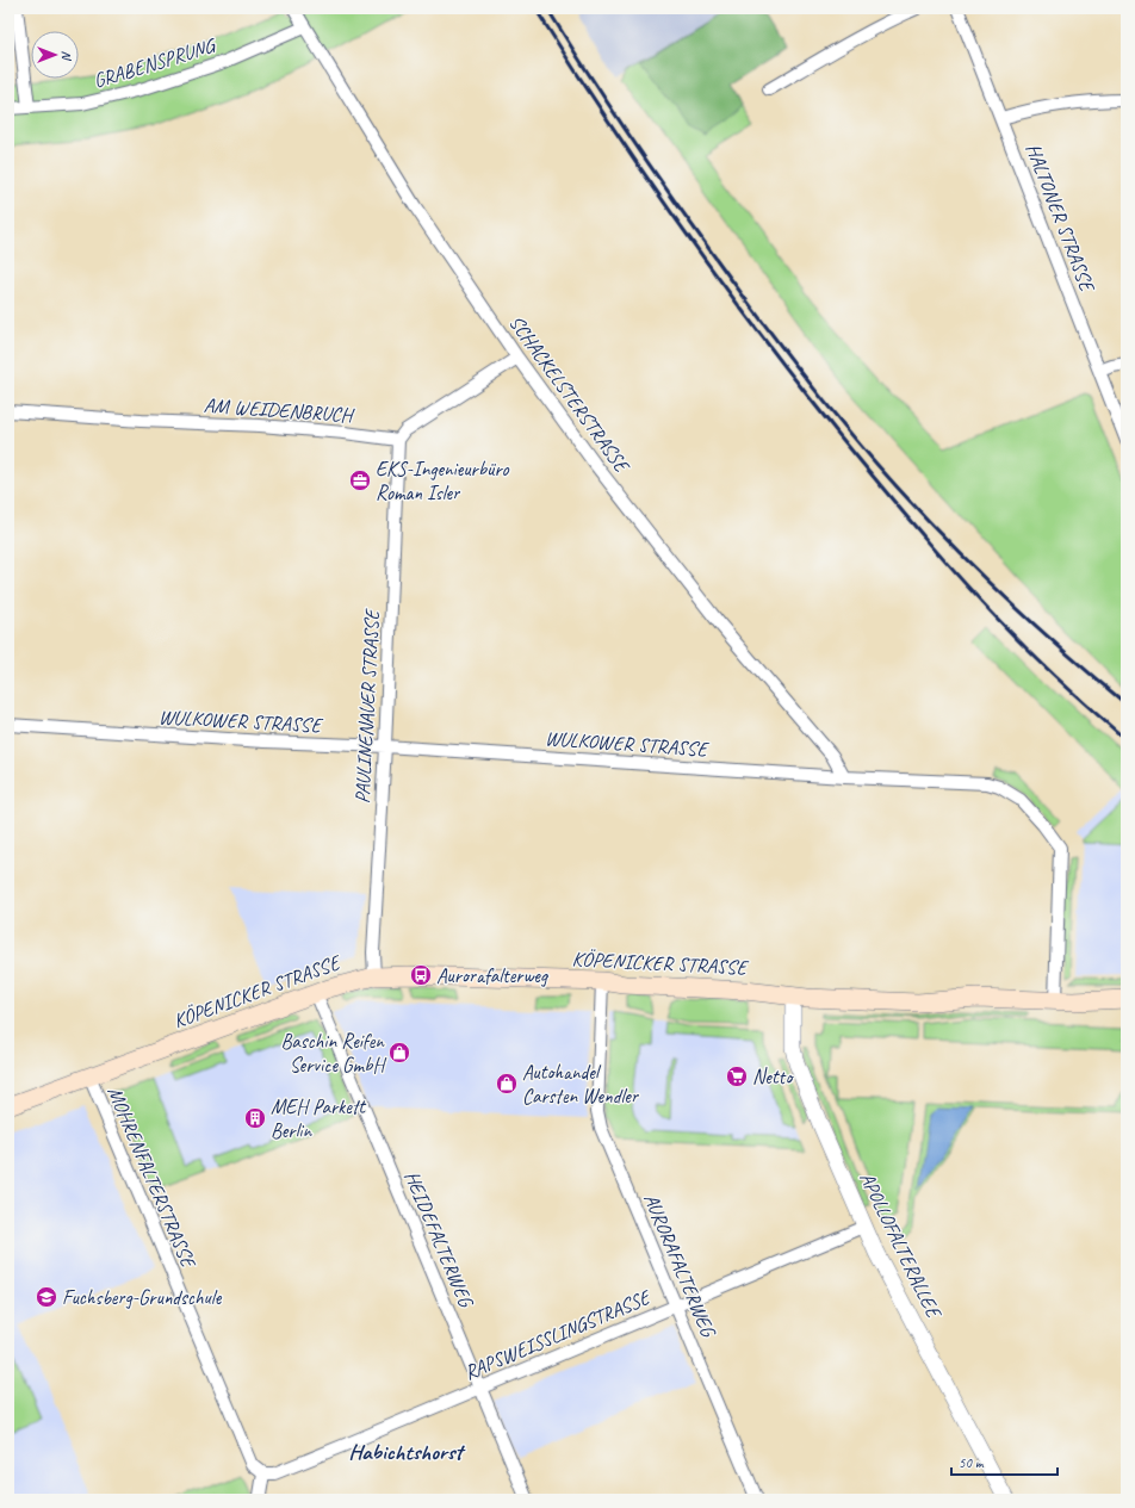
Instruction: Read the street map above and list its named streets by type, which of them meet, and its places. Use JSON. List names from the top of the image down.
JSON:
{
  "streets": {
    "main road": ["KÖPENICKER STRASSE"],
    "street": [
      "GRABENSPRUNG",
      "HALTONER STRASSE",
      "SCHACKELSTERSTRASSE",
      "AM WEIDENBRUCH",
      "PAULINENAUER STRASSE",
      "WULKOWER STRASSE",
      "MOHRENFALTERSTRASSE",
      "HEIDEFALTERWEG",
      "APOLLOFALTERALLEE",
      "AURORAFALTERWEG",
      "RAPSWEISSLINGSTRASSE"
    ]
  },
  "crossings": [
    ["GRABENSPRUNG", "SCHACKELSTERSTRASSE"],
    ["SCHACKELSTERSTRASSE", "WULKOWER STRASSE"],
    ["AM WEIDENBRUCH", "PAULINENAUER STRASSE"],
    ["PAULINENAUER STRASSE", "WULKOWER STRASSE"],
    ["PAULINENAUER STRASSE", "KÖPENICKER STRASSE"],
    ["WULKOWER STRASSE", "KÖPENICKER STRASSE"],
    ["KÖPENICKER STRASSE", "MOHRENFALTERSTRASSE"],
    ["KÖPENICKER STRASSE", "HEIDEFALTERWEG"],
    ["KÖPENICKER STRASSE", "APOLLOFALTERALLEE"],
    ["KÖPENICKER STRASSE", "AURORAFALTERWEG"],
    ["MOHRENFALTERSTRASSE", "RAPSWEISSLINGSTRASSE"],
    ["HEIDEFALTERWEG", "RAPSWEISSLINGSTRASSE"],
    ["APOLLOFALTERALLEE", "RAPSWEISSLINGSTRASSE"],
    ["AURORAFALTERWEG", "RAPSWEISSLINGSTRASSE"]
  ],
  "districts": ["Habichtshorst"],
  "places": {
    "office": ["EKS-Ingenieurbüro Roman Isler"],
    "bus stop": ["Aurorafalterweg"],
    "shop": ["Baschin Reifen Service GmbH", "Autohandel Carsten Wendler"],
    "supermarket": ["Netto"],
    "building": ["MEH Parkett Berlin"],
    "school or university": ["Fuchsberg-Grundschule"]
  },
  "scale_bar": "50 m",
  "north": "right"
}
